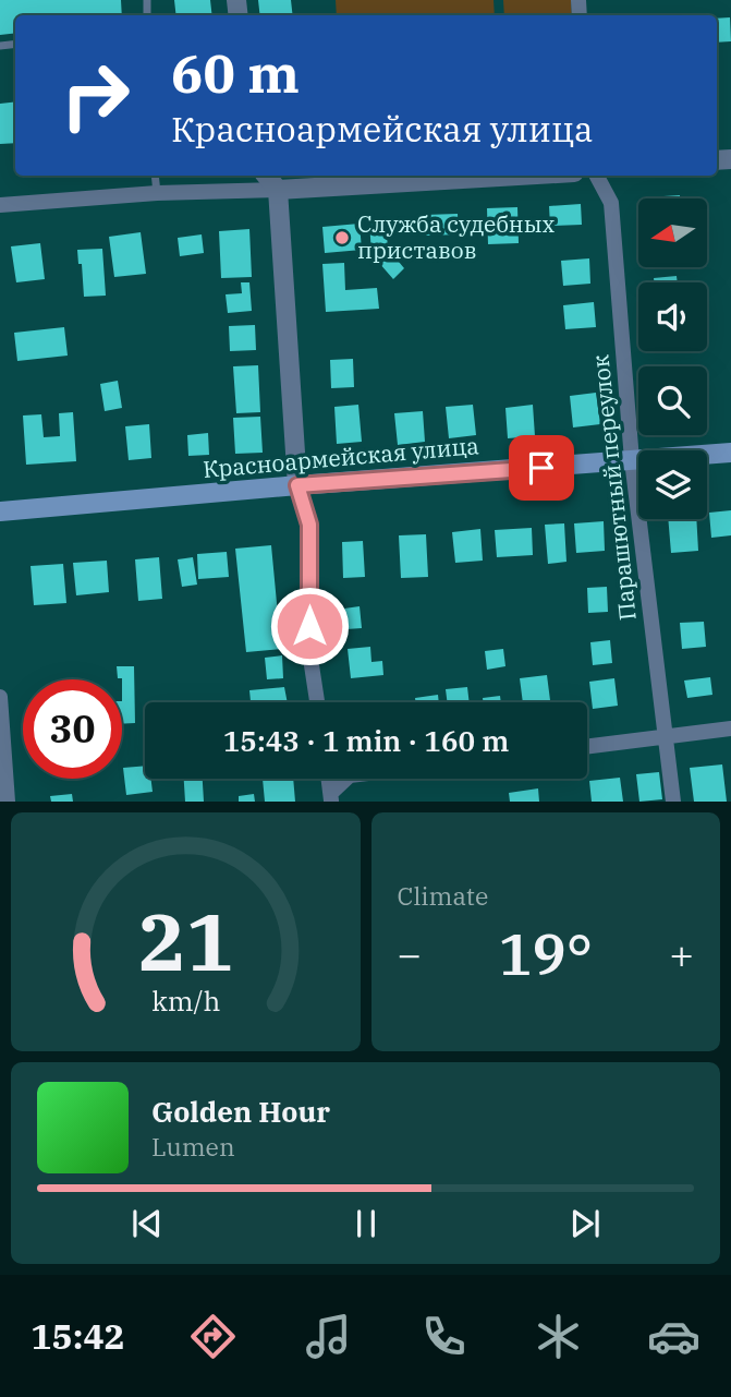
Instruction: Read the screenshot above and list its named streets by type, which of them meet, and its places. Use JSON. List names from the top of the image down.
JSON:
{
  "streets": {
    "main road": ["Красноармейская улица"],
    "street": ["Парашютный переулок"]
  },
  "crossings": [
    ["Красноармейская улица", "Парашютный переулок"]
  ],
  "places": ["Служба судебных приставов"],
  "north": "left",
  "page": {
    "turn": ["60 m", "Красноармейская улица"],
    "limit": "30",
    "trip": "15:43 · 1 min · 160 m",
    "tile": "Climate",
    "heat": ["−", "19°", "+"],
    "song": ["Golden Hour", "Lumen"],
    "tabs": "15:42",
    "gauge": ["21", "km/h"]
  }
}
